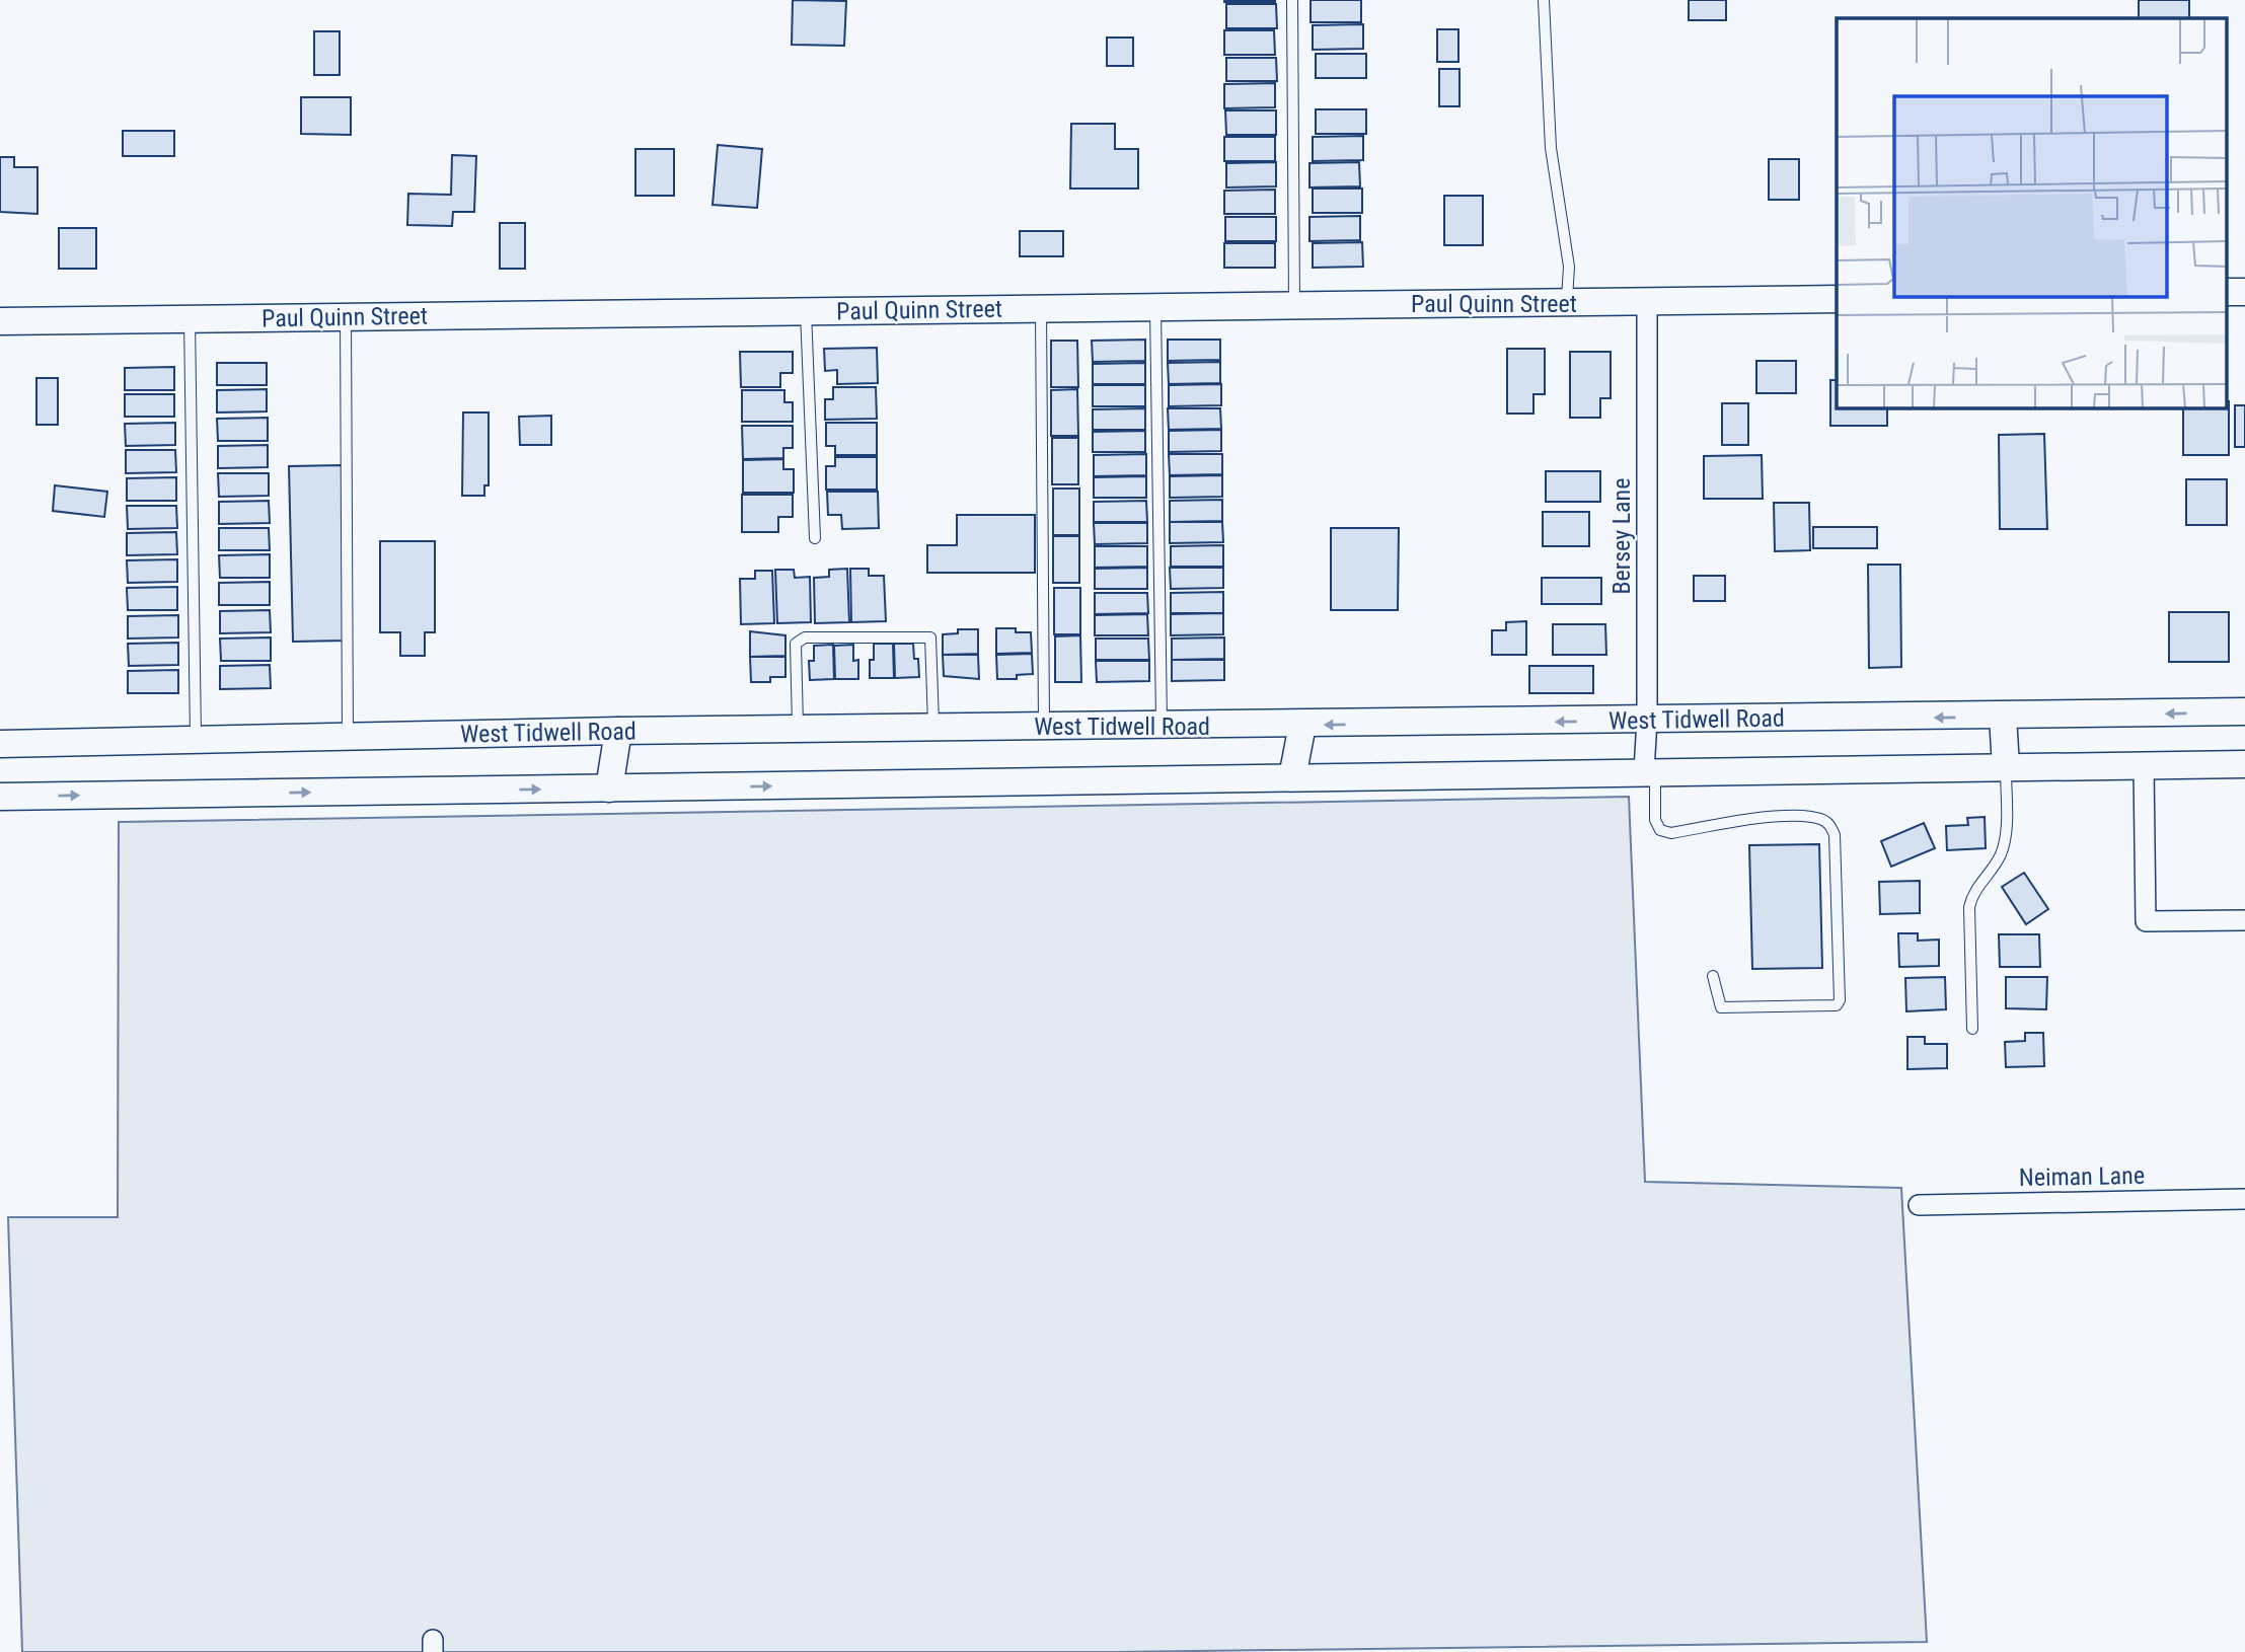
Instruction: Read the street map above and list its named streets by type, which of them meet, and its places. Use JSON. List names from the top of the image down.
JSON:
{
  "streets": {
    "main road": ["Paul Quinn Street", "West Tidwell Road"],
    "street": ["Bersey Lane", "Neiman Lane"]
  },
  "crossings": [
    ["Paul Quinn Street", "Bersey Lane"],
    ["Bersey Lane", "West Tidwell Road"]
  ]
}
